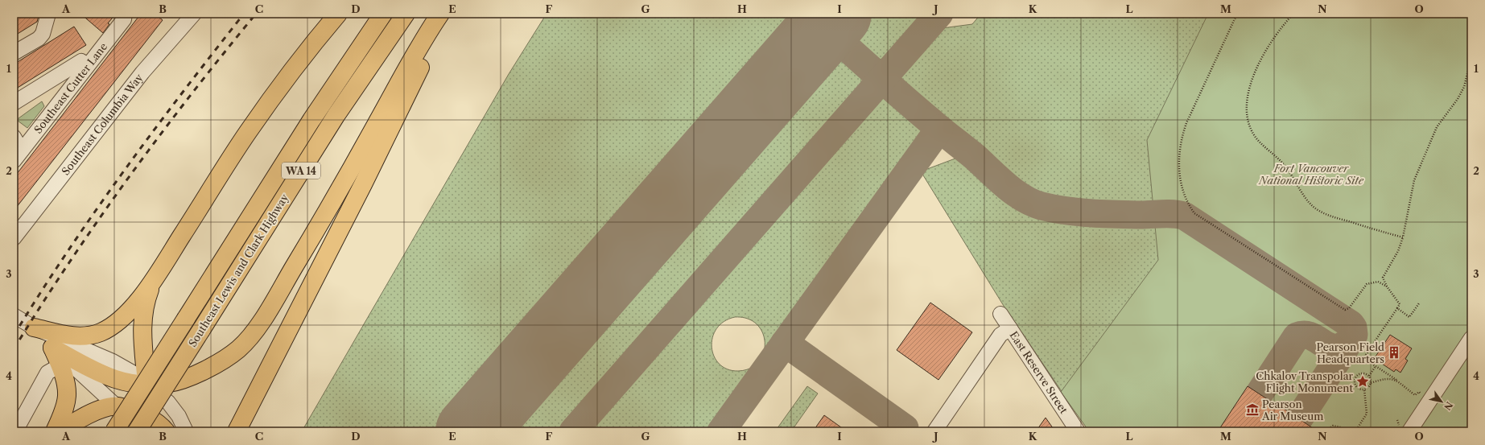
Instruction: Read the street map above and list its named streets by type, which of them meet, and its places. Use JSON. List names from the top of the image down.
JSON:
{
  "streets": {
    "highway": ["WA 14", "Southeast Lewis and Clark Highway"],
    "street": ["Southeast Cutter Lane", "Southeast Columbia Way", "East Reserve Street"]
  },
  "parks": ["Fort Vancouver National Historic Site"],
  "places": {
    "building": ["Pearson Field Headquarters"],
    "place": ["Chkalov Transpolar Flight Monument"],
    "museum": ["Pearson Air Museum"]
  },
  "north": "bottom right",
  "grid": {
    "columns": [
      "A",
      "B",
      "C",
      "D",
      "E",
      "F",
      "G",
      "H",
      "I",
      "J",
      "K",
      "L",
      "M",
      "N",
      "O"
    ],
    "rows": [
      "1",
      "2",
      "3",
      "4"
    ]
  }
}
